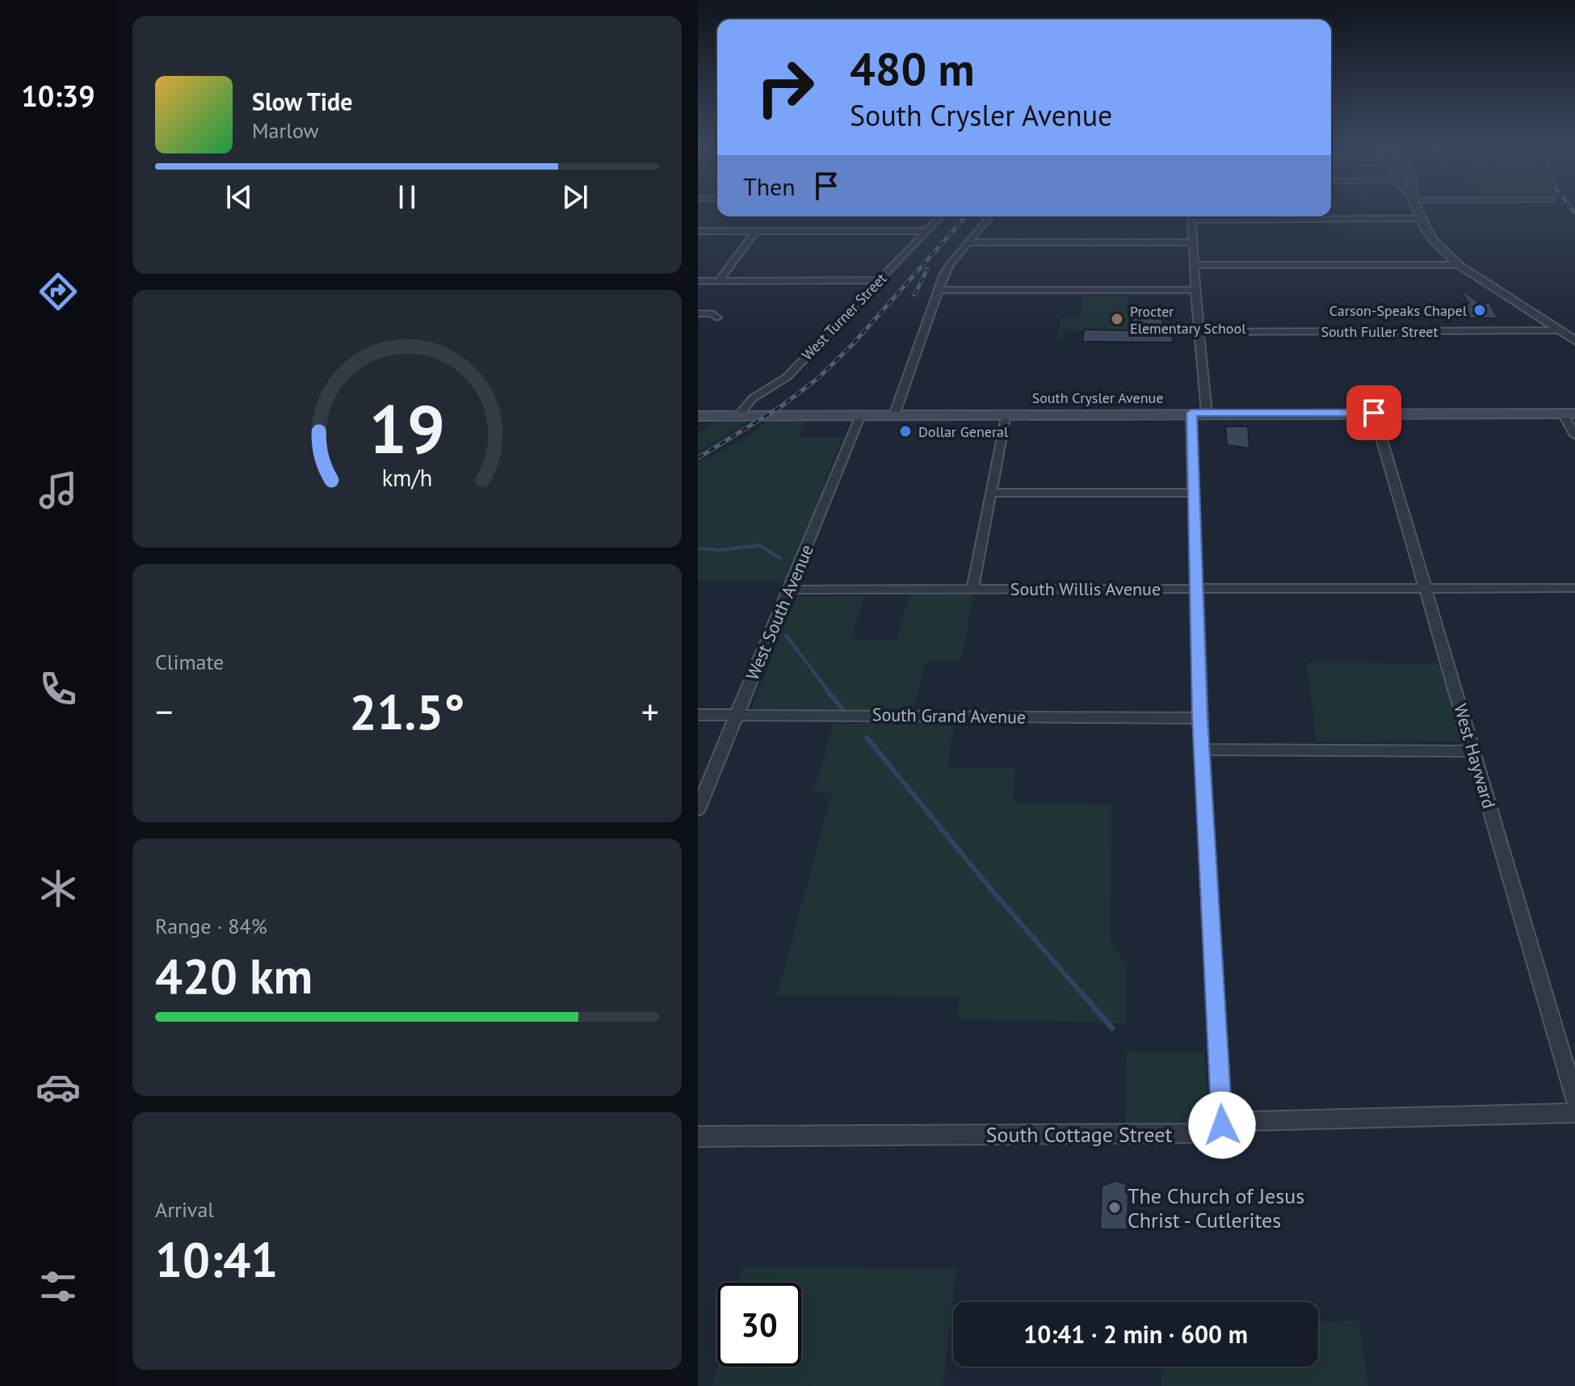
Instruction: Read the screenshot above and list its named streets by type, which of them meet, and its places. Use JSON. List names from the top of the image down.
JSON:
{
  "streets": {
    "main road": ["South Crysler Avenue"],
    "street": [
      "West Turner Street",
      "South Fuller Street",
      "South Willis Avenue",
      "West South Avenue",
      "South Grand Avenue",
      "West Hayward",
      "South Cottage Street"
    ]
  },
  "crossings": [
    ["West Turner Street", "South Crysler Avenue"],
    ["South Crysler Avenue", "West South Avenue"],
    ["South Crysler Avenue", "West Hayward"],
    ["South Willis Avenue", "West South Avenue"],
    ["South Willis Avenue", "West Hayward"],
    ["West South Avenue", "South Grand Avenue"]
  ],
  "places": [
    "Carson-Speaks Chapel",
    "Procter Elementary School",
    "Dollar General",
    "The Church of Jesus Christ - Cutlerites"
  ],
  "page": {
    "tabs": "10:39",
    "turn": ["480 m", "South Crysler Avenue"],
    "song": ["Slow Tide", "Marlow"],
    "then": "Then",
    "tile": [
      "Climate",
      ["Range · 84%", "420 km"],
      ["Arrival", "10:41"]
    ],
    "heat": ["−", "21.5°", "+"],
    "limit": "30",
    "trip": "10:41 · 2 min · 600 m",
    "gauge": ["19", "km/h"]
  }
}
